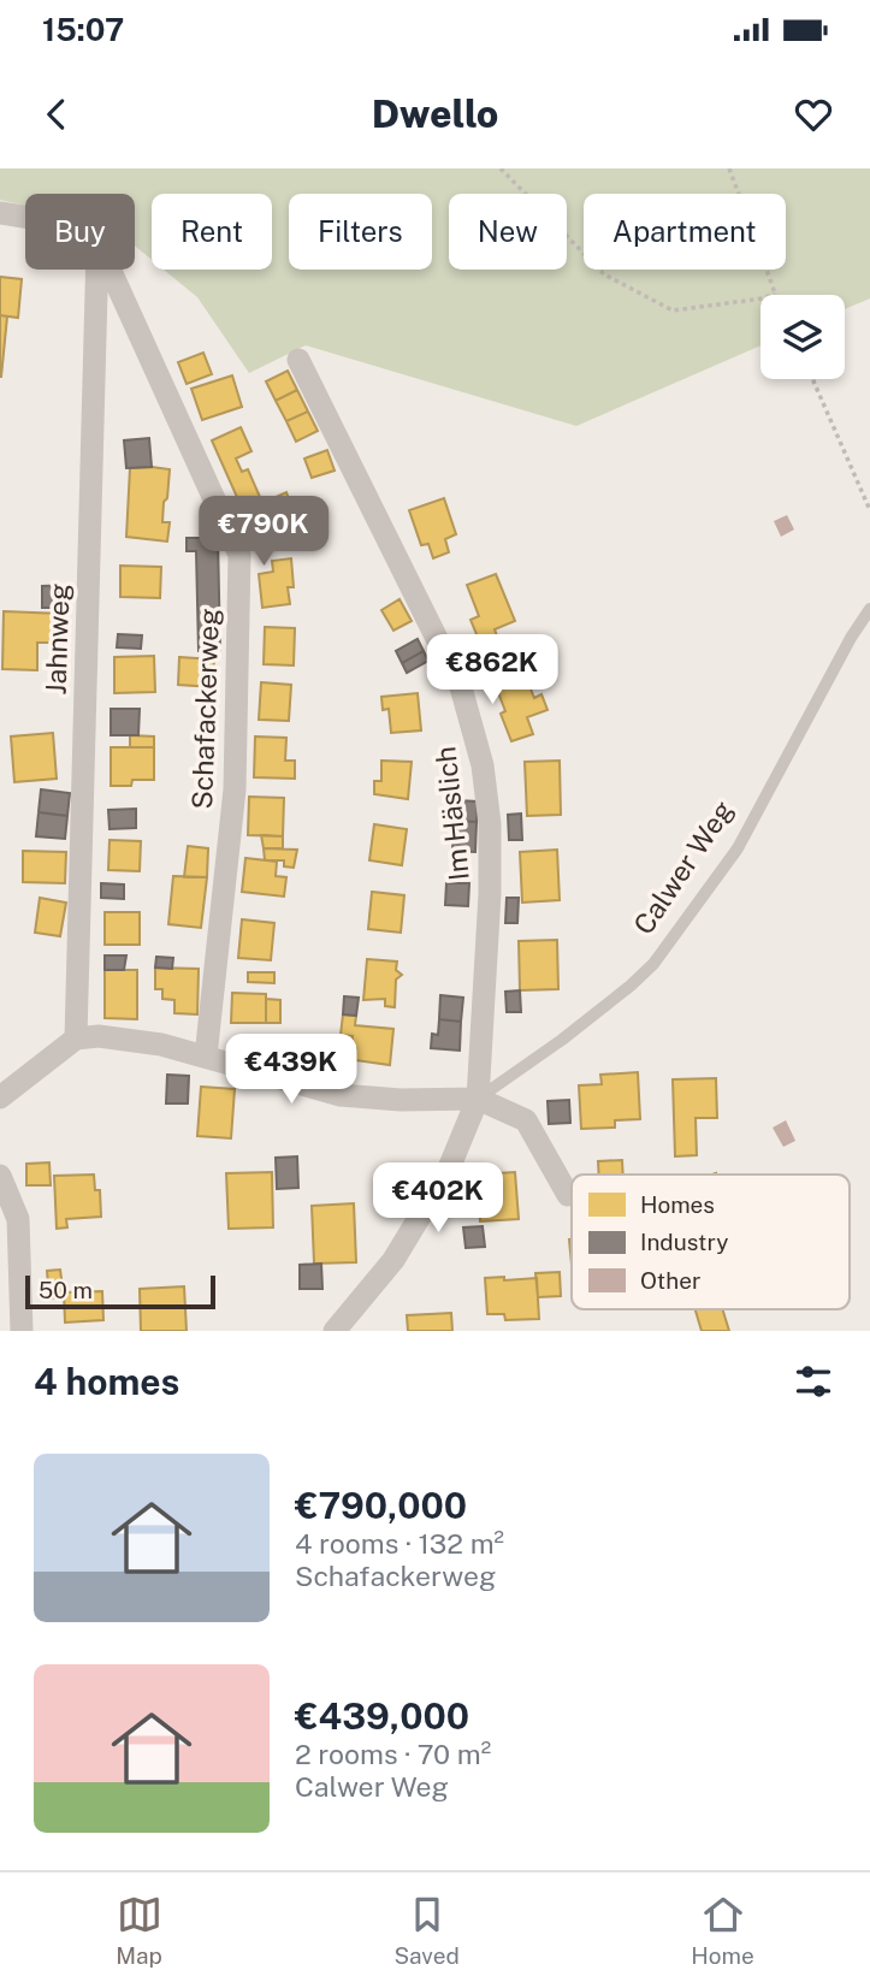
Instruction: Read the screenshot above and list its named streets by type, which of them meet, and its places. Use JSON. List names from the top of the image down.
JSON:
{
  "streets": {
    "street": ["Jahnweg", "Schafackerweg", "Im Häslich"],
    "lane": ["Calwer Weg"]
  },
  "crossings": [
    ["Im Häslich", "Calwer Weg"]
  ],
  "legend": ["Homes", "Industry", "Other"],
  "scale_bar": "50 m",
  "page": {
    "status": "15:07",
    "header": "Dwello",
    "chip": [
      "Buy",
      "Rent",
      "Filters",
      "New",
      "Apartment"
    ],
    "price": [
      "€790K",
      "€862K",
      "€439K",
      "€402K"
    ],
    "scale": "50 m",
    "heading": "4 homes",
    "list": [
      {
        "name": "€790,000",
        "note": "4 rooms · 132 m² · Schafackerweg"
      },
      {
        "name": "€439,000",
        "note": "2 rooms · 70 m² · Calwer Weg"
      }
    ],
    "tabs": ["Map", "Saved", "Home"]
  }
}
